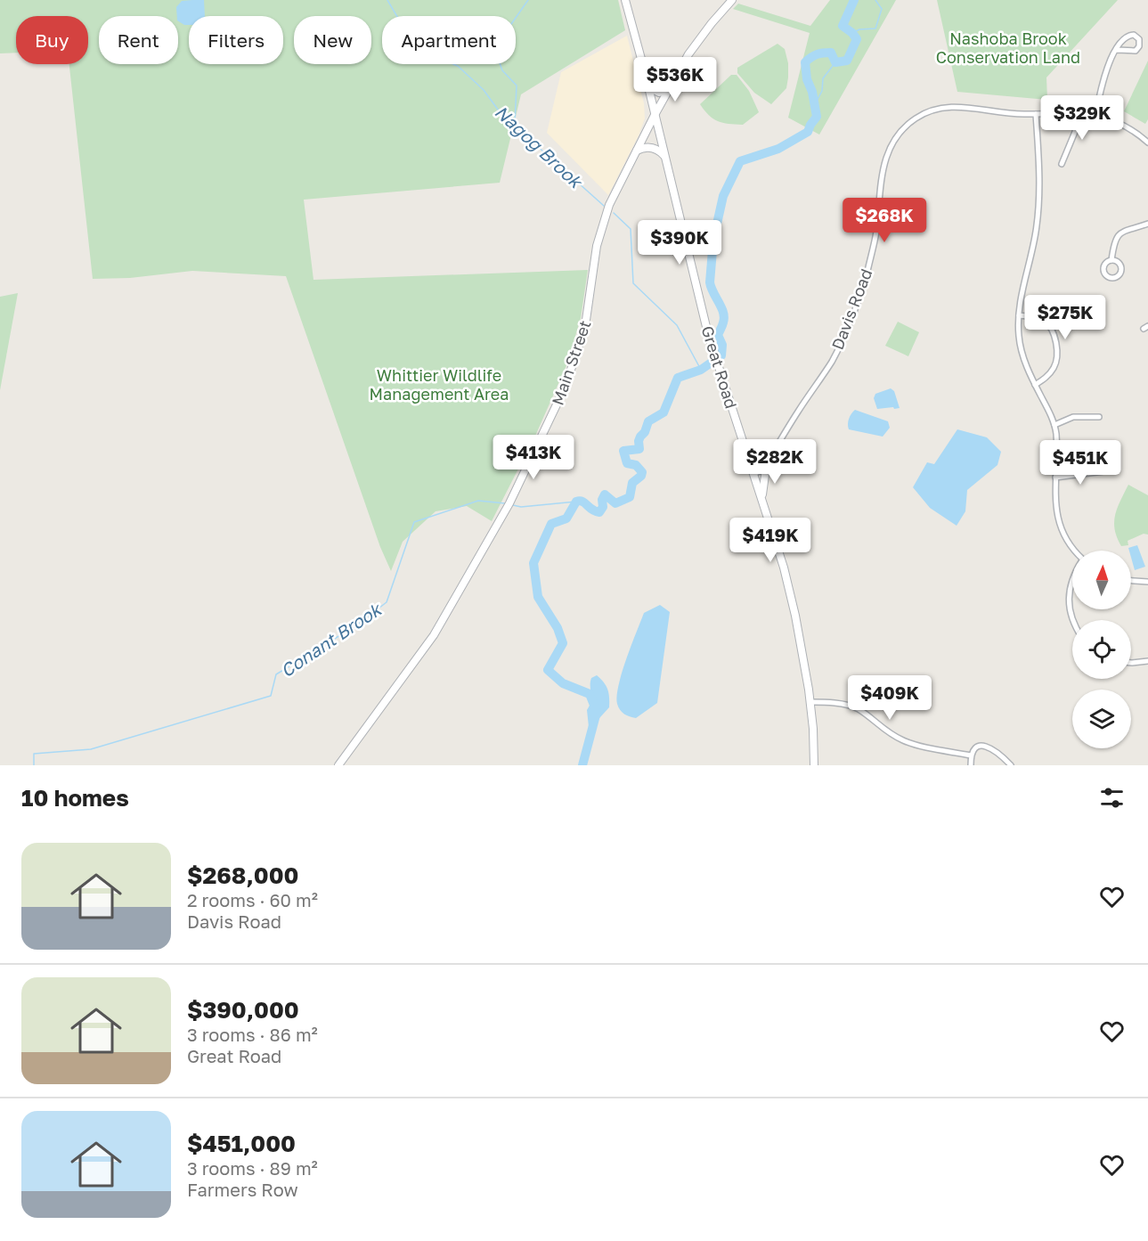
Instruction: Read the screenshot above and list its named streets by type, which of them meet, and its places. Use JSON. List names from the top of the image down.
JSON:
{
  "streets": {
    "main road": ["Main Street", "Great Road"],
    "street": ["Davis Road"]
  },
  "crossings": [
    ["Davis Road", "Great Road"],
    ["Main Street", "Great Road"]
  ],
  "water": ["Nagog Brook", "Conant Brook"],
  "parks": ["Nashoba Brook Conservation Land", "Whittier Wildlife Management Area"],
  "north": "top",
  "page": {
    "chip": [
      "Buy",
      "Rent",
      "Filters",
      "New",
      "Apartment"
    ],
    "price": [
      "$536K",
      "$329K",
      "$268K",
      "$390K",
      "$275K",
      "$413K",
      "$282K",
      "$451K",
      "$419K",
      "$409K"
    ],
    "heading": "10 homes",
    "list": [
      {
        "name": "$268,000",
        "note": "2 rooms · 60 m² · Davis Road"
      },
      {
        "name": "$390,000",
        "note": "3 rooms · 86 m² · Great Road"
      },
      {
        "name": "$451,000",
        "note": "3 rooms · 89 m² · Farmers Row"
      }
    ]
  }
}
